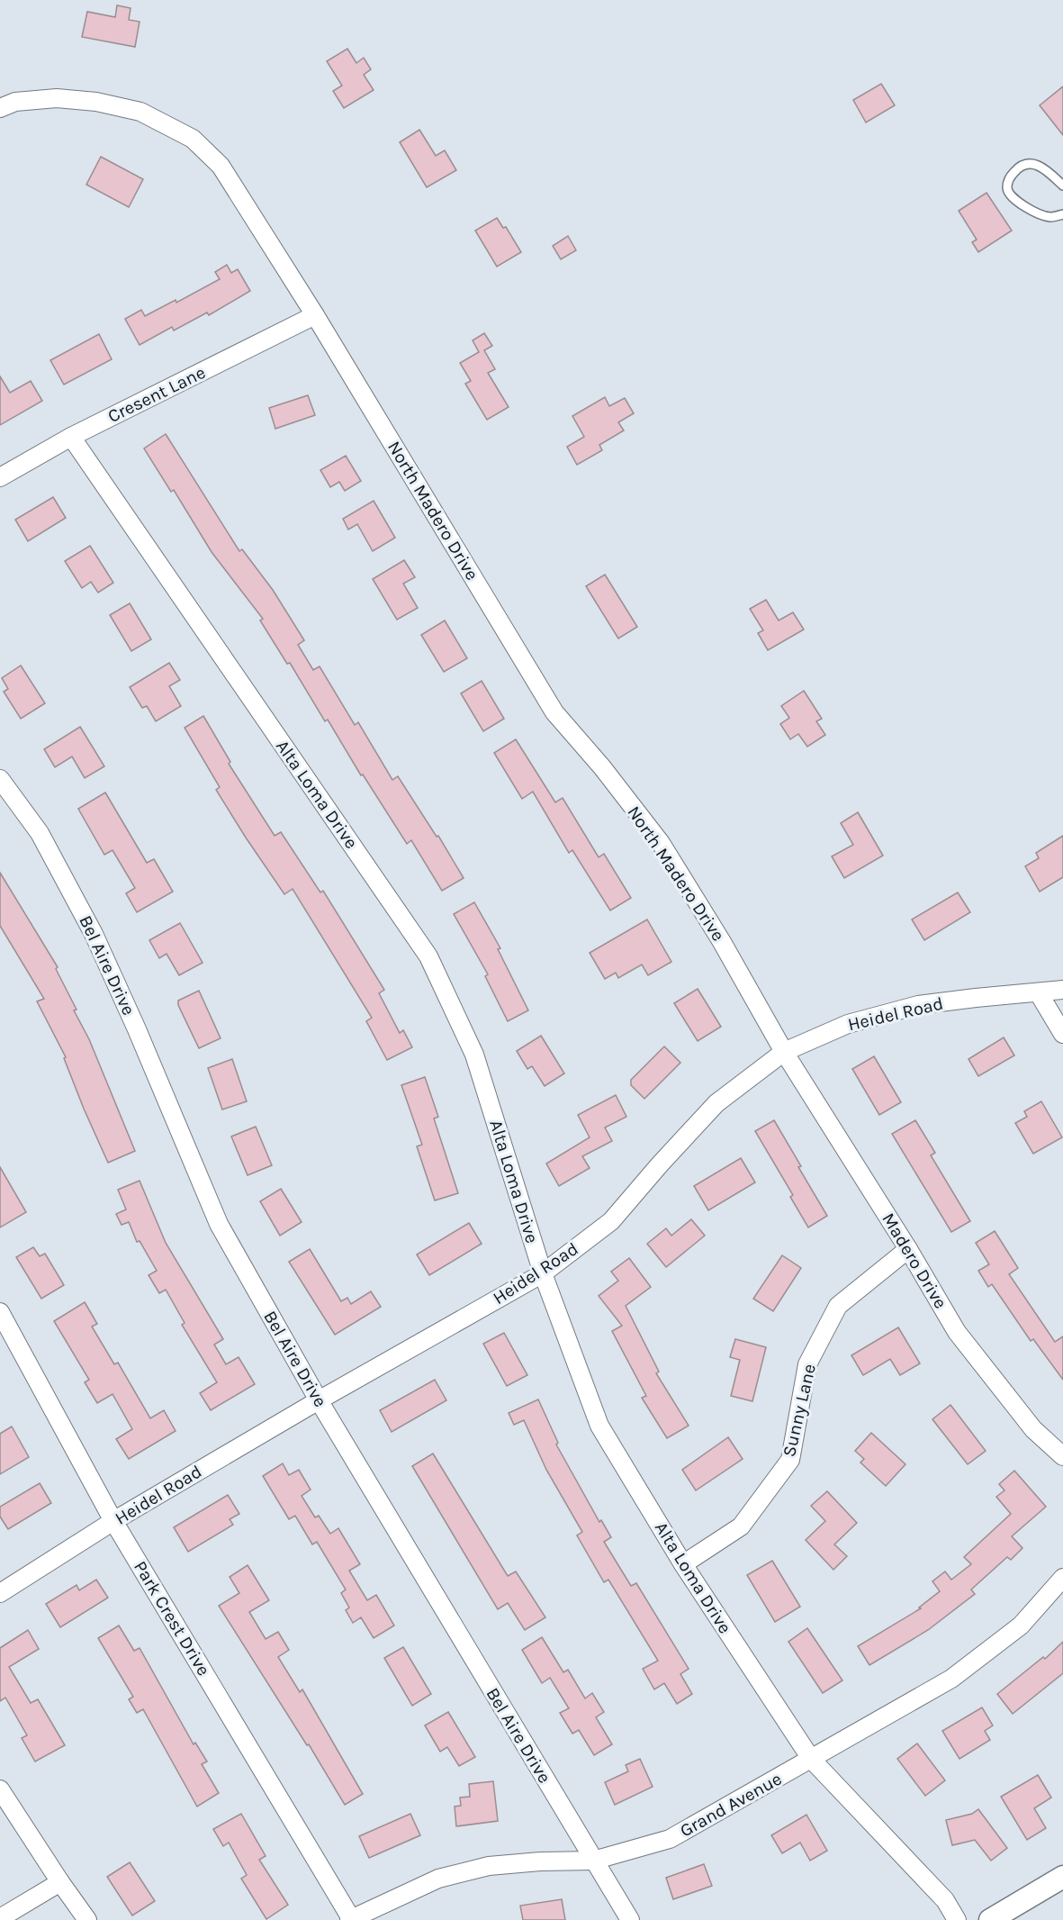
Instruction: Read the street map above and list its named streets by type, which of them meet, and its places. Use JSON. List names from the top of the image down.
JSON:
{
  "streets": {
    "street": [
      "Cresent Lane",
      "North Madero Drive",
      "Alta Loma Drive",
      "Bel Aire Drive",
      "Heidel Road",
      "Madero Drive",
      "Sunny Lane",
      "Park Crest Drive",
      "Grand Avenue"
    ]
  },
  "crossings": [
    ["Cresent Lane", "North Madero Drive"],
    ["Cresent Lane", "Alta Loma Drive"],
    ["North Madero Drive", "Heidel Road"],
    ["North Madero Drive", "Madero Drive"],
    ["Alta Loma Drive", "Heidel Road"],
    ["Alta Loma Drive", "Sunny Lane"],
    ["Alta Loma Drive", "Grand Avenue"],
    ["Bel Aire Drive", "Heidel Road"],
    ["Bel Aire Drive", "Grand Avenue"],
    ["Heidel Road", "Madero Drive"],
    ["Heidel Road", "Park Crest Drive"],
    ["Madero Drive", "Sunny Lane"],
    ["Park Crest Drive", "Grand Avenue"]
  ]
}
